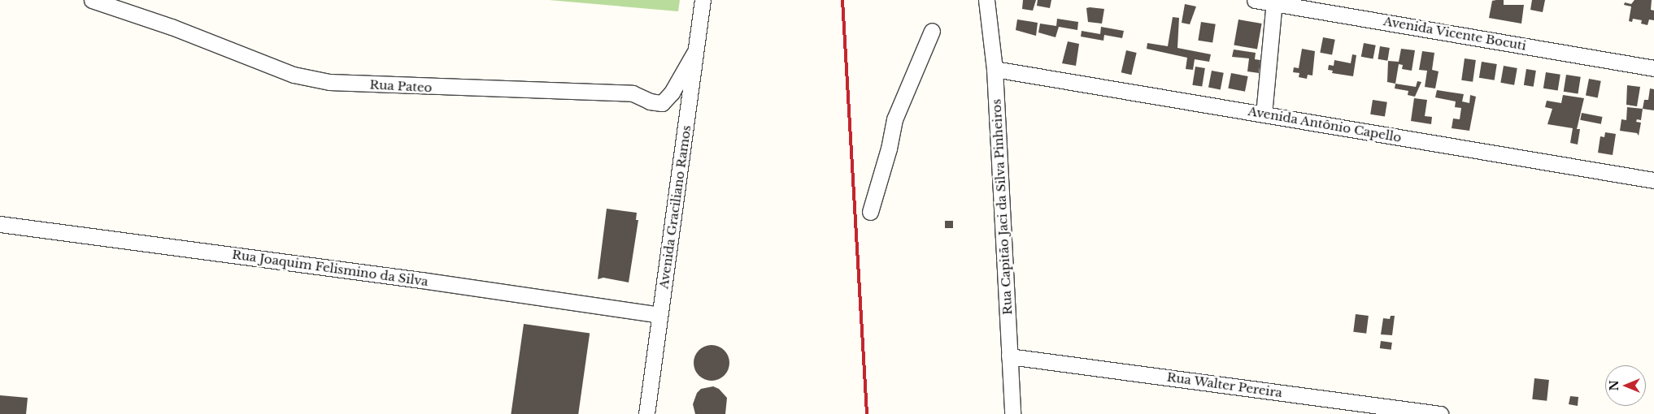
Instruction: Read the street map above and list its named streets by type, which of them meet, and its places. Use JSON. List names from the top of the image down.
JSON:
{
  "streets": {
    "street": [
      "Avenida Vicente Bocuti",
      "Rua Pateo",
      "Avenida Antônio Capello",
      "Avenida Graciliano Ramos",
      "Rua Capitão Jaci da Silva Pinheiros",
      "Rua Joaquim Felismino da Silva",
      "Rua Walter Pereira"
    ]
  },
  "crossings": [
    ["Rua Pateo", "Avenida Graciliano Ramos"],
    ["Avenida Antônio Capello", "Rua Capitão Jaci da Silva Pinheiros"],
    ["Avenida Graciliano Ramos", "Rua Joaquim Felismino da Silva"],
    ["Rua Capitão Jaci da Silva Pinheiros", "Rua Walter Pereira"]
  ],
  "north": "left"
}
